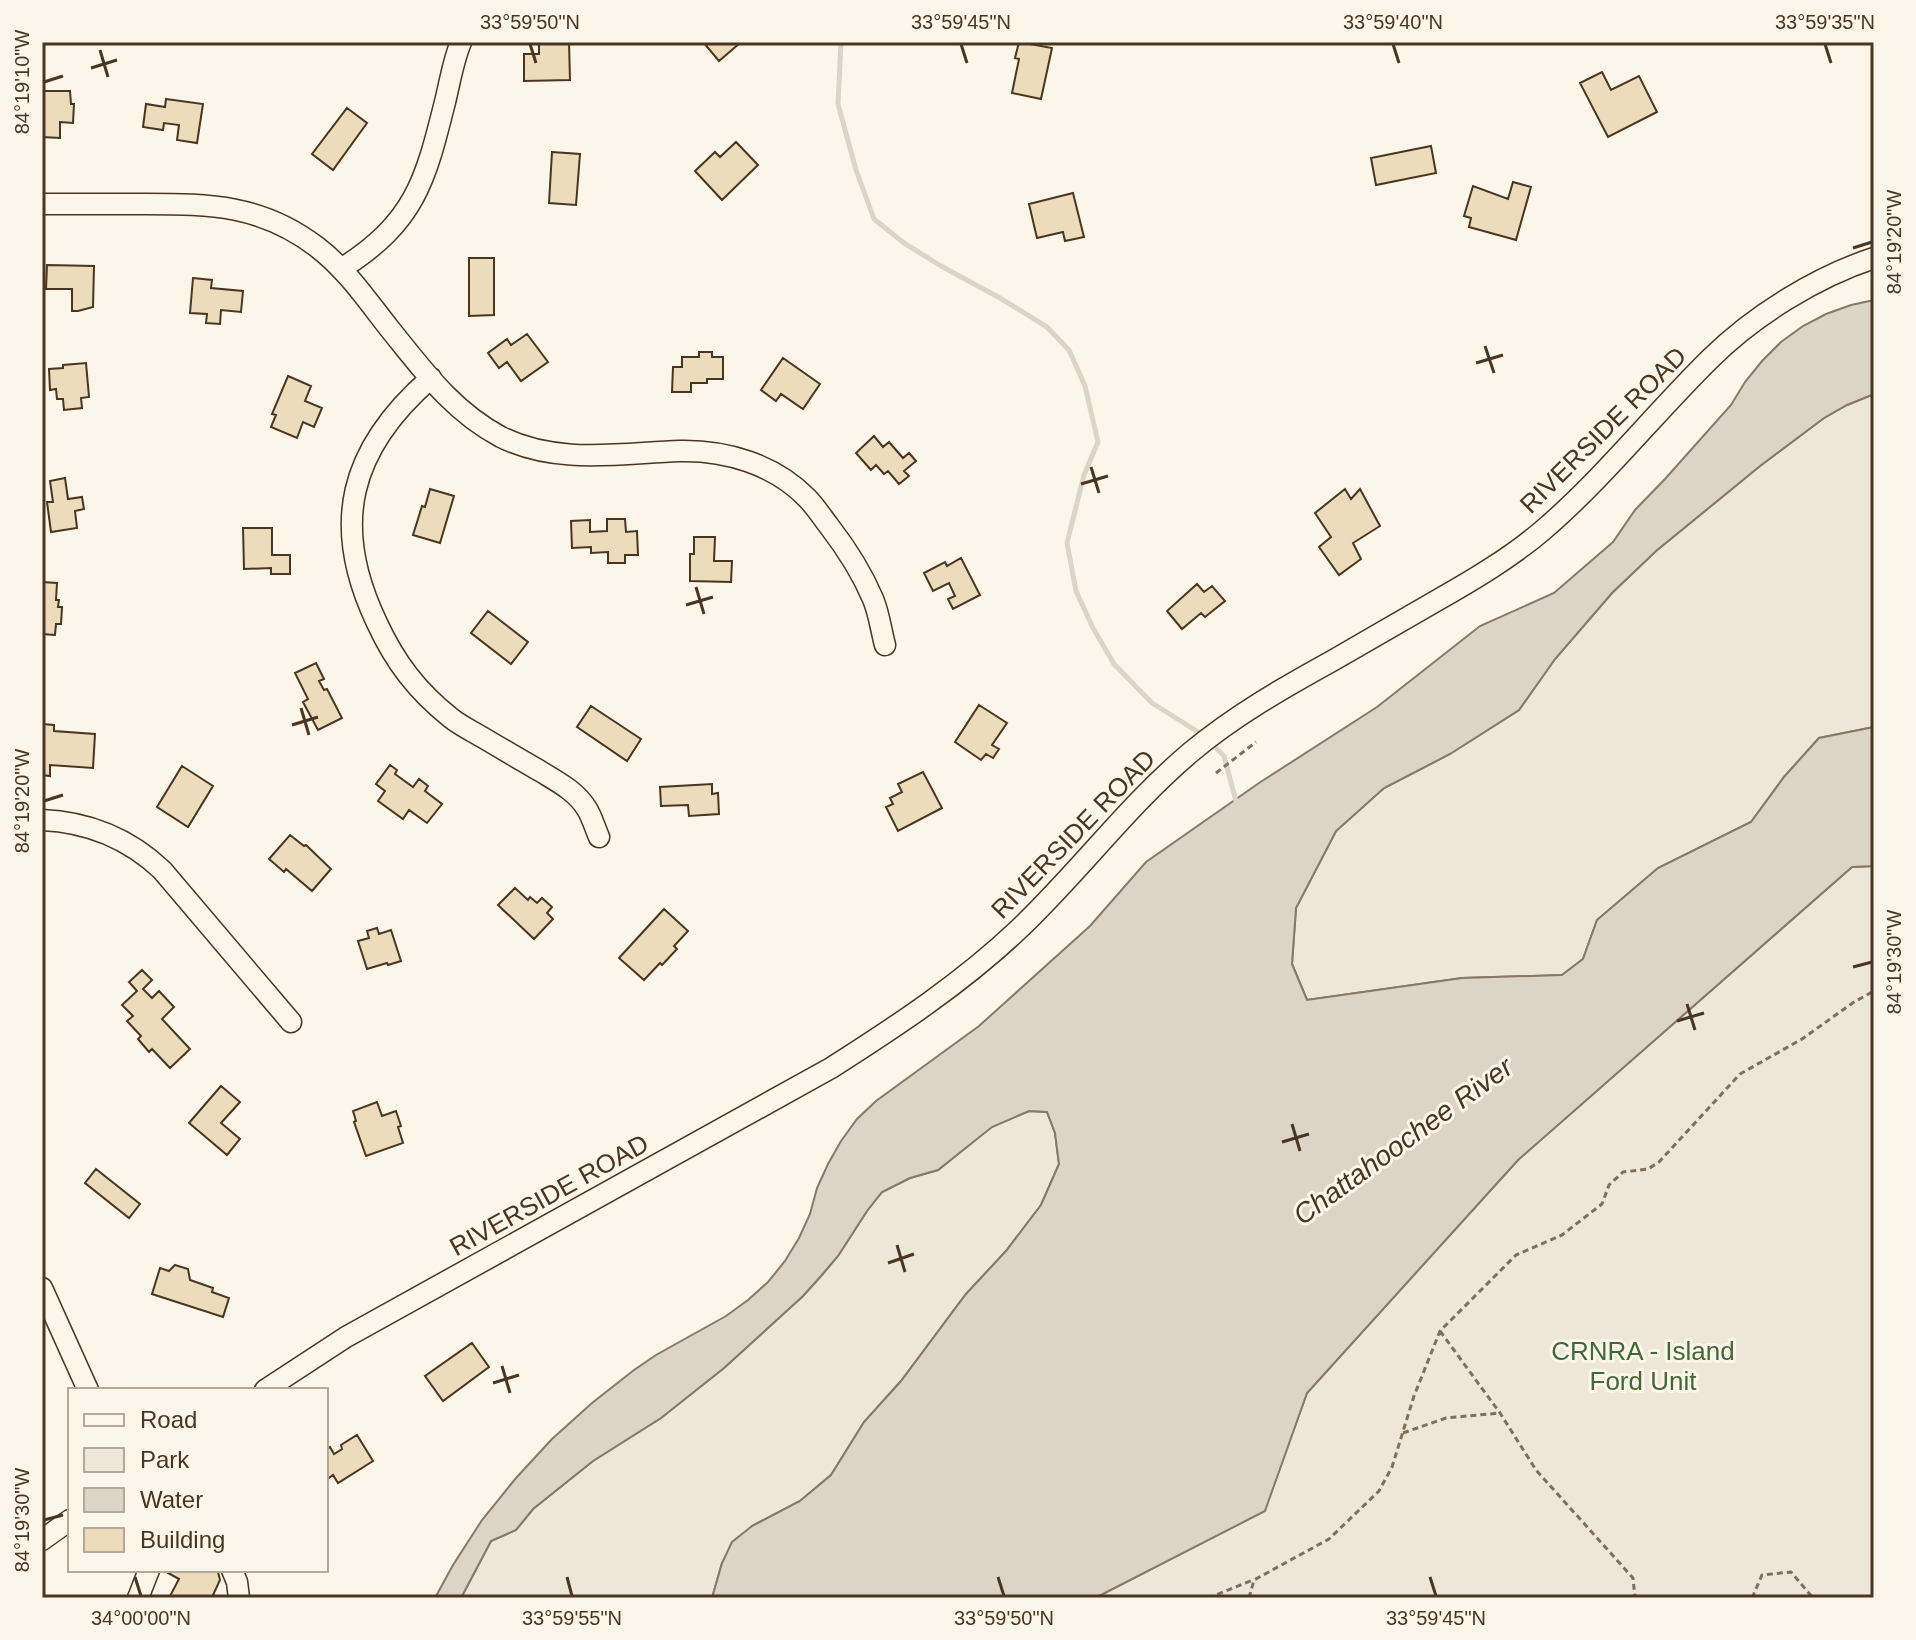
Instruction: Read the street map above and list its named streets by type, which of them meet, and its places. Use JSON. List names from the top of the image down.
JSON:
{
  "streets": {
    "street": ["RIVERSIDE ROAD"]
  },
  "water": ["Chattahoochee River"],
  "parks": ["CRNRA - Island Ford Unit"],
  "legend": [
    "Road",
    "Park",
    "Water",
    "Building"
  ],
  "coordinates": [
    "33°59'50\"N",
    "33°59'45\"N",
    "33°59'40\"N",
    "33°59'35\"N",
    "84°19'10\"W",
    "84°19'20\"W",
    "84°19'30\"W",
    "34°00'00\"N",
    "33°59'55\"N"
  ]
}
